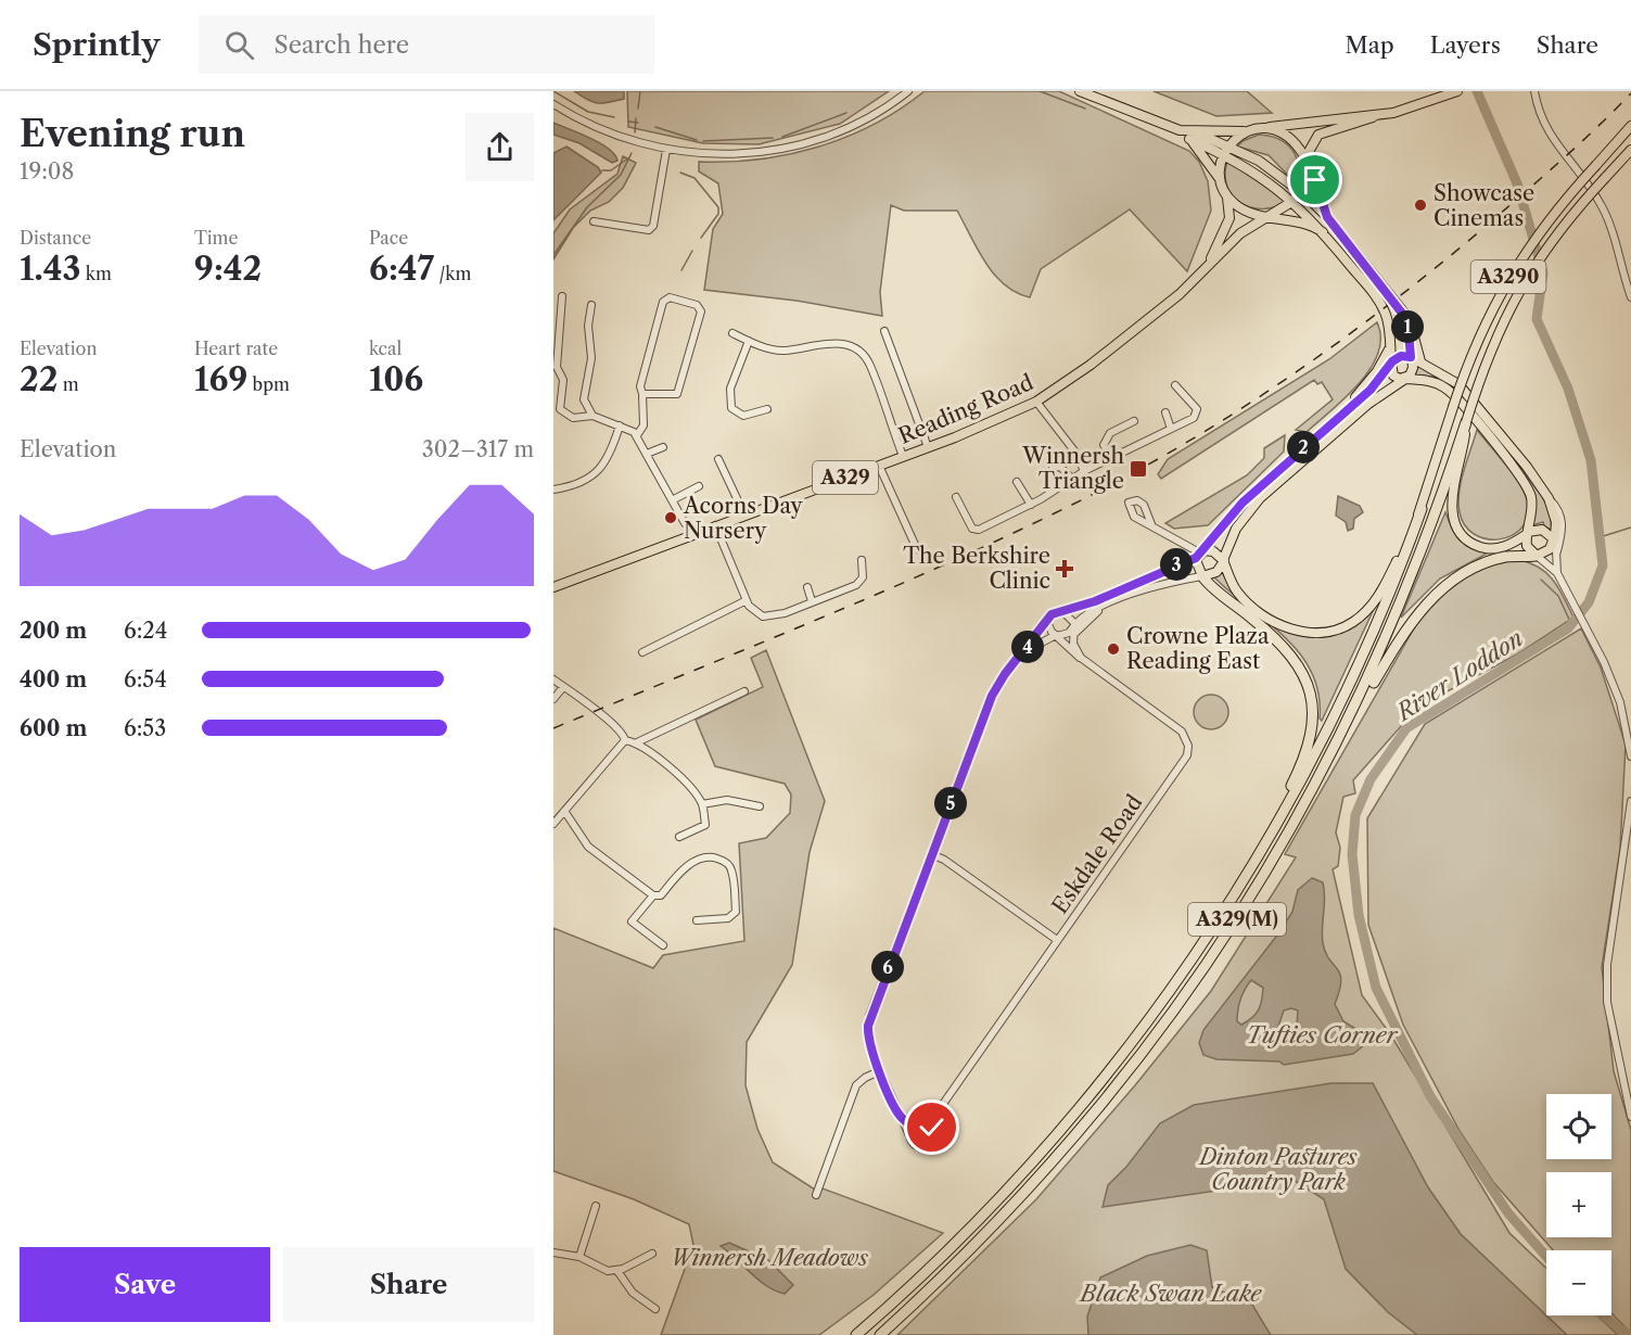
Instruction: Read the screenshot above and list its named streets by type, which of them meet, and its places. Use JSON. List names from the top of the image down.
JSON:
{
  "streets": {
    "highway": ["A329(M)"],
    "main road": ["A3290", "Reading Road", "A329"],
    "street": ["Eskdale Road"]
  },
  "crossings": [
    ["A3290", "A329(M)"]
  ],
  "water": ["River Loddon", "Tufties Corner", "Black Swan Lake"],
  "parks": ["Dinton Pastures Country Park", "Winnersh Meadows"],
  "places": {
    "other": ["Showcase Cinemas", "Acorns Day Nursery", "Crowne Plaza Reading East"],
    "transit": ["Winnersh Triangle"],
    "health": ["The Berkshire Clinic"]
  },
  "page": {
    "header": "Sprintly",
    "search": "Search here",
    "nav": ["Map", "Layers", "Share"],
    "heading": ["Evening run", "19:08"],
    "stats": [
      ["Distance", "1.43 km"],
      ["Time", "9:42"],
      ["Pace", "6:47 /km"],
      ["Elevation", "22 m"],
      ["Heart rate", "169 bpm"],
      ["kcal", "106"]
    ],
    "pins": [
      "1",
      "2",
      "3",
      "4",
      "5",
      "6"
    ],
    "chart": ["Elevation", "302–317 m"],
    "list": [
      {
        "name": "200 m",
        "note": "6:24"
      },
      {
        "name": "400 m",
        "note": "6:54"
      },
      {
        "name": "600 m",
        "note": "6:53"
      }
    ],
    "map_buttons": ["+", "−"],
    "buttons": ["Save", "Share"]
  }
}
